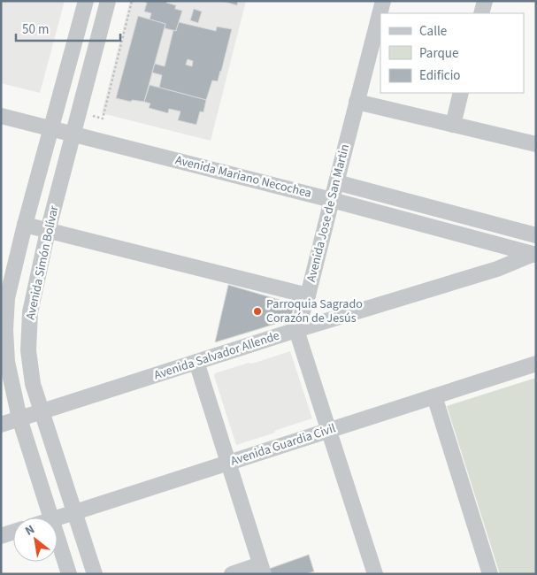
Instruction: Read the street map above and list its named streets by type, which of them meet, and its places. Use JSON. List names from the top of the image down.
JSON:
{
  "streets": {
    "street": [
      "Avenida Mariano Necochea",
      "Avenida Jose de San Martin",
      "Avenida Simón Bolívar",
      "Avenida Salvador Allende",
      "Avenida Guardia Civil"
    ]
  },
  "crossings": [
    ["Avenida Mariano Necochea", "Avenida Jose de San Martin"],
    ["Avenida Mariano Necochea", "Avenida Simón Bolívar"],
    ["Avenida Mariano Necochea", "Avenida Salvador Allende"],
    ["Avenida Jose de San Martin", "Avenida Salvador Allende"],
    ["Avenida Simón Bolívar", "Avenida Salvador Allende"],
    ["Avenida Simón Bolívar", "Avenida Guardia Civil"]
  ],
  "places": ["Parroquia Sagrado Corazón de Jesús"],
  "legend": ["Calle", "Parque", "Edificio"],
  "scale_bar": "50 m",
  "north": "top left"
}
